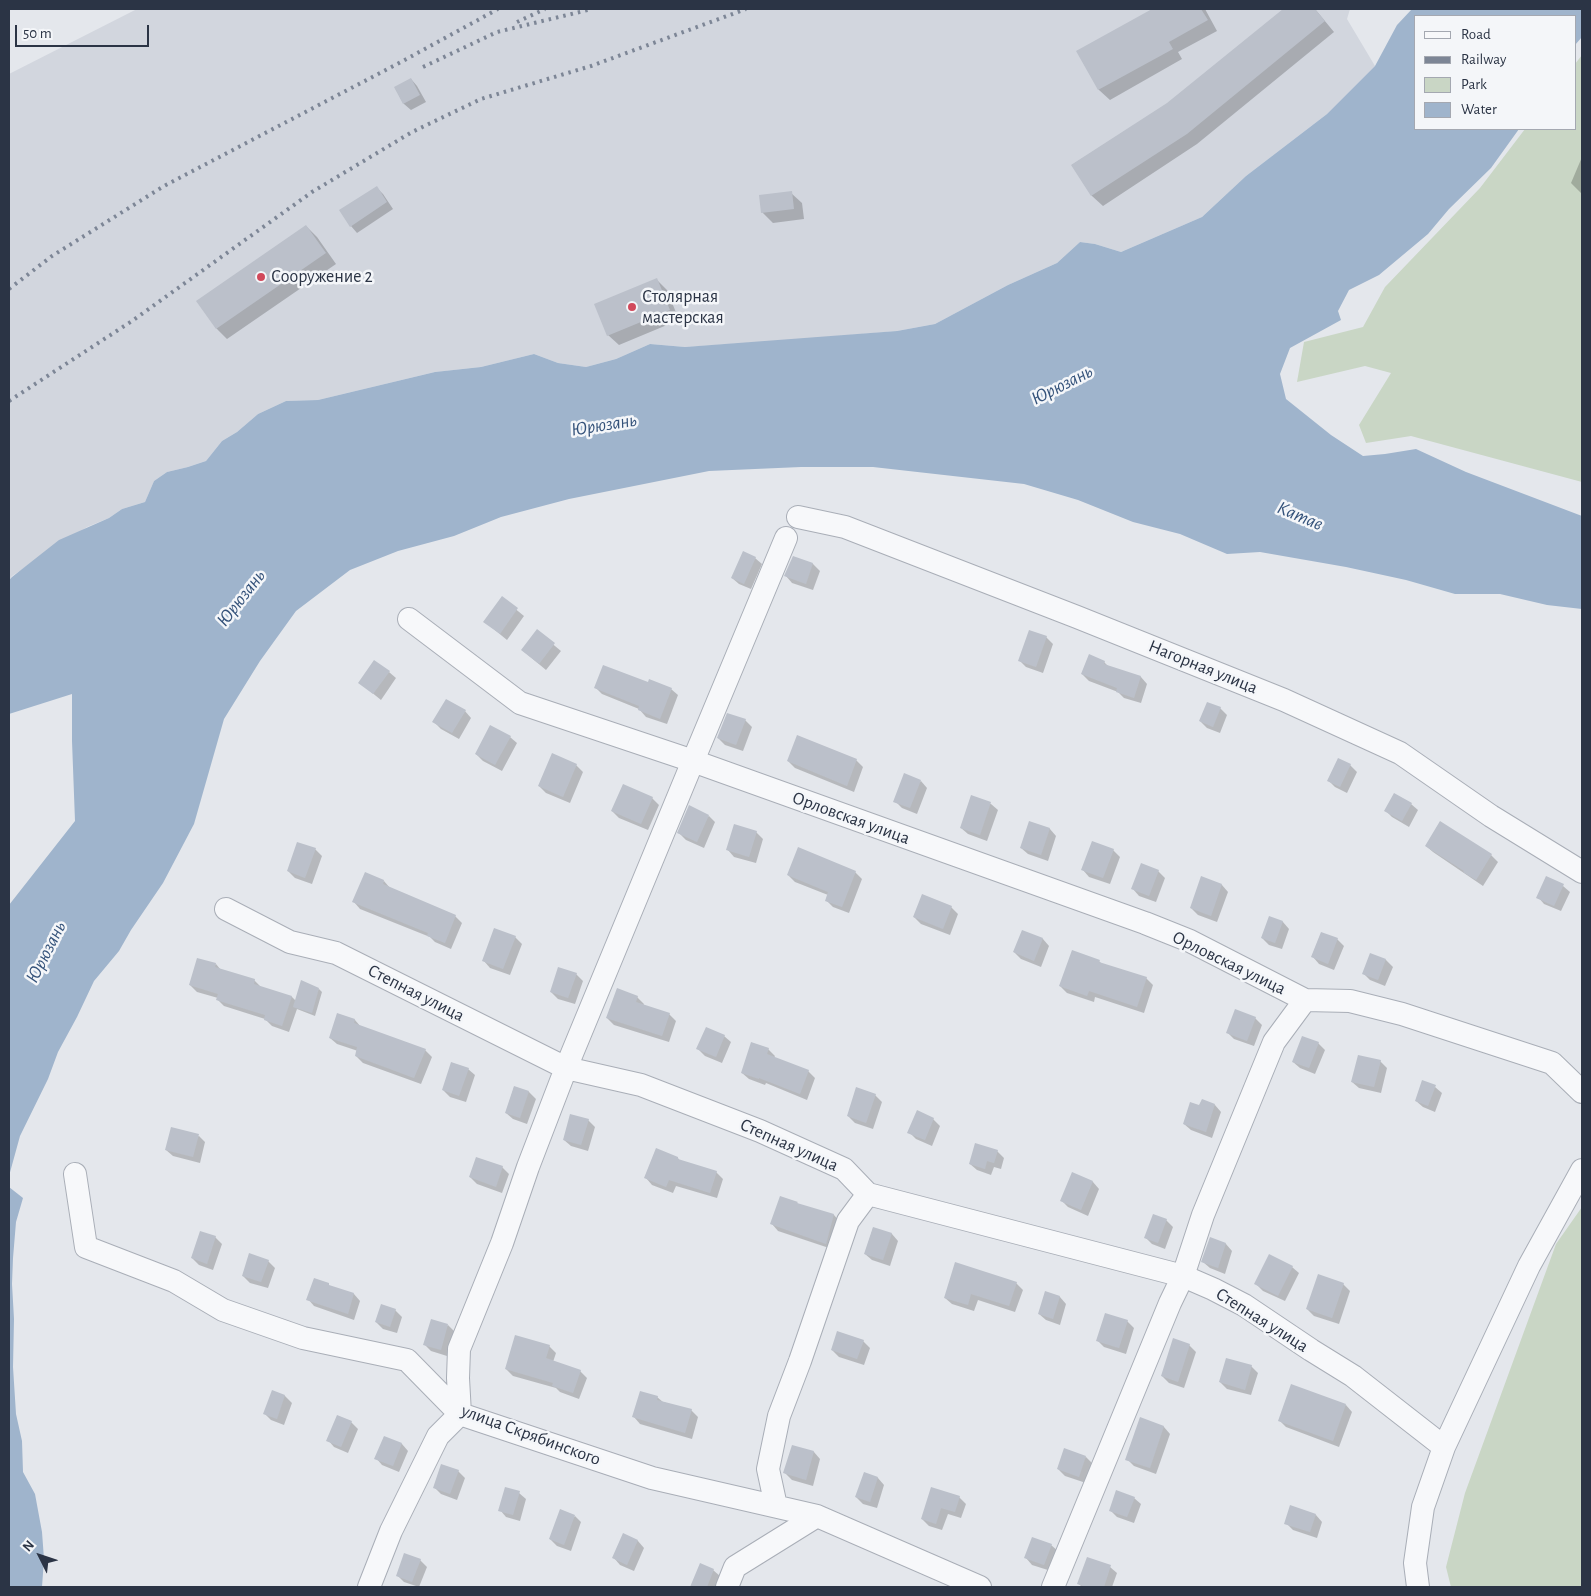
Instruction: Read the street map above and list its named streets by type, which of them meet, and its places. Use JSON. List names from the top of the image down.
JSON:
{
  "streets": {
    "street": [
      "Нагорная улица",
      "Орловская улица",
      "Степная улица",
      "улица Скрябинского"
    ]
  },
  "water": ["Юрюзань", "Катав"],
  "places": ["Сооружение 2", "Столярная мастерская"],
  "legend": [
    "Road",
    "Railway",
    "Park",
    "Water"
  ],
  "scale_bar": "50 m",
  "north": "top left"
}
